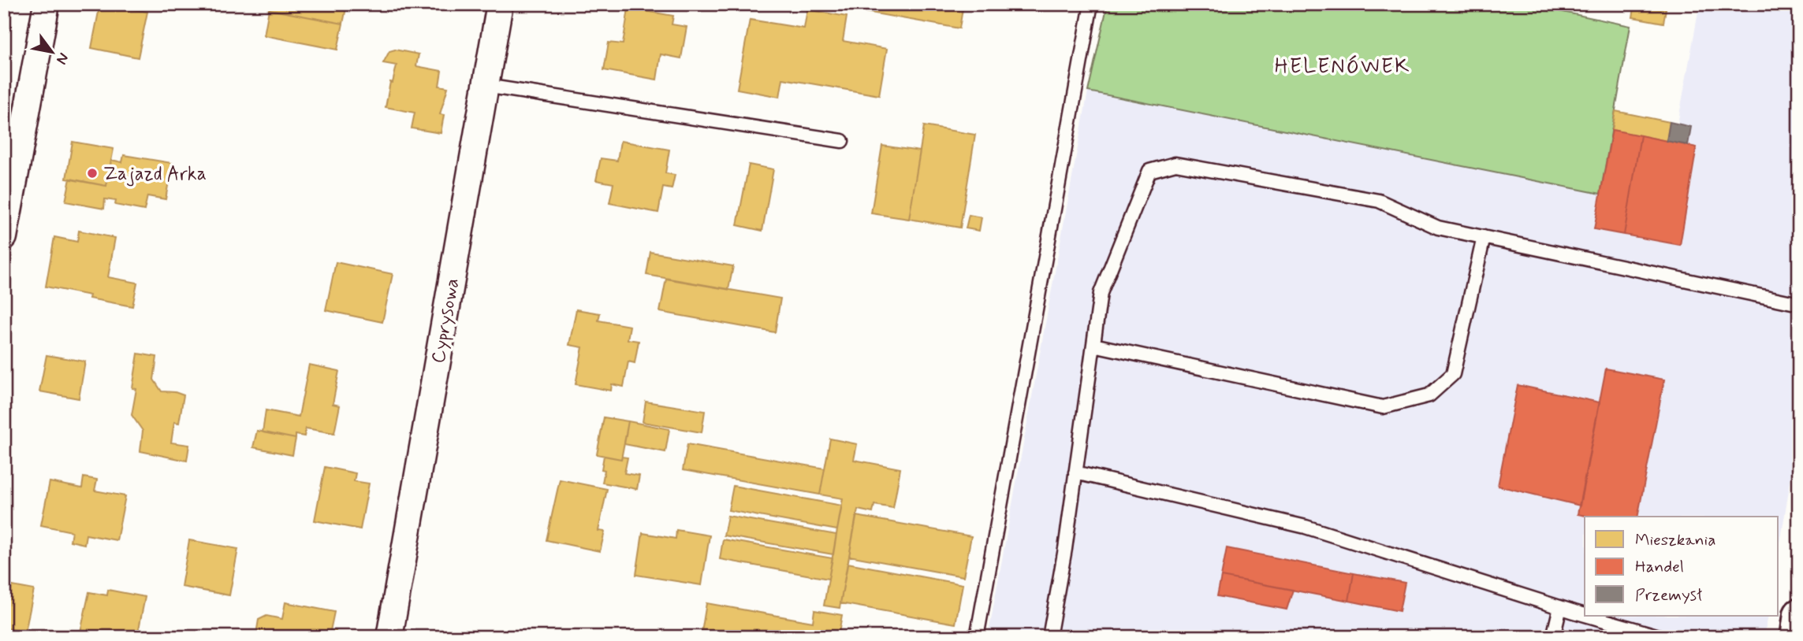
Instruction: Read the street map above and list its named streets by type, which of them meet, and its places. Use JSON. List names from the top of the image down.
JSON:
{
  "streets": {
    "street": ["Cyprysowa"]
  },
  "districts": ["HELENÓWEK"],
  "places": ["Zajazd Arka"],
  "legend": ["Mieszkania", "Handel", "Przemysł"],
  "north": "bottom right"
}
